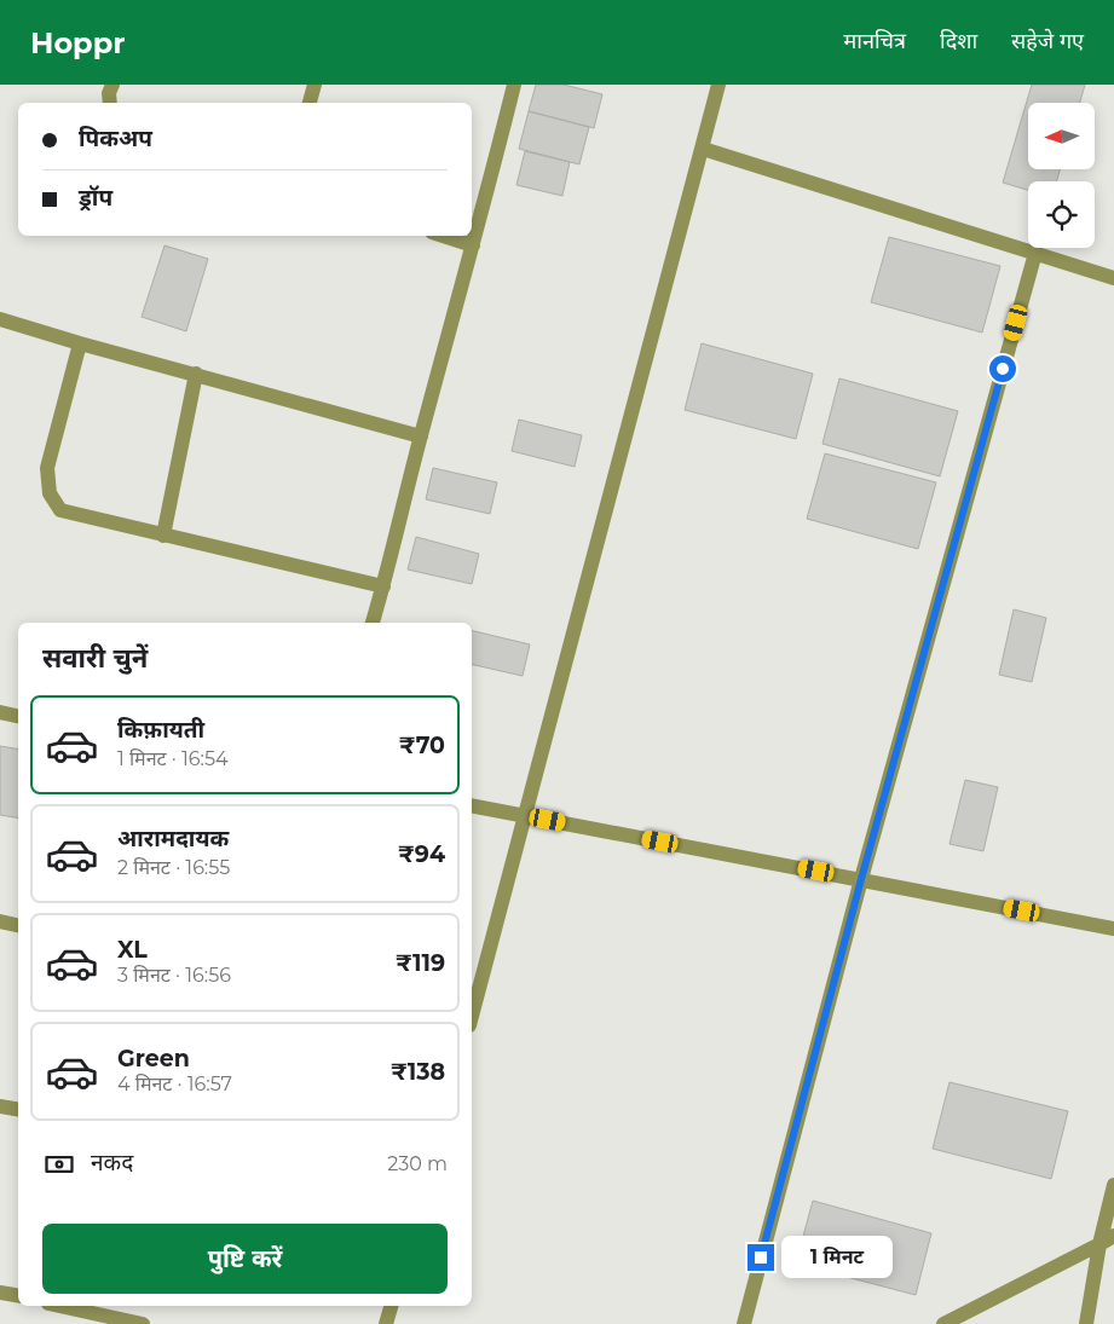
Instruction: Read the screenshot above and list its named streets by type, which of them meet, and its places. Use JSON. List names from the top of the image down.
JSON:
{
  "north": "left",
  "page": {
    "header": "Hoppr",
    "nav": ["मानचित्र", "दिशा", "सहेजे गए"],
    "banner": ["पिकअप", "ड्रॉप"],
    "heading": "सवारी चुनें",
    "list": [
      {
        "name": "किफ़ायती",
        "note": "1 मिनट · 16:54",
        "value": "₹70"
      },
      {
        "name": "आरामदायक",
        "note": "2 मिनट · 16:55",
        "value": "₹94"
      },
      {
        "name": "XL",
        "note": "3 मिनट · 16:56",
        "value": "₹119"
      },
      {
        "name": "Green",
        "note": "4 मिनट · 16:57",
        "value": "₹138"
      }
    ],
    "pay": ["नकद", "230 m"],
    "buttons": "पुष्टि करें",
    "bubble": "1 मिनट"
  }
}
